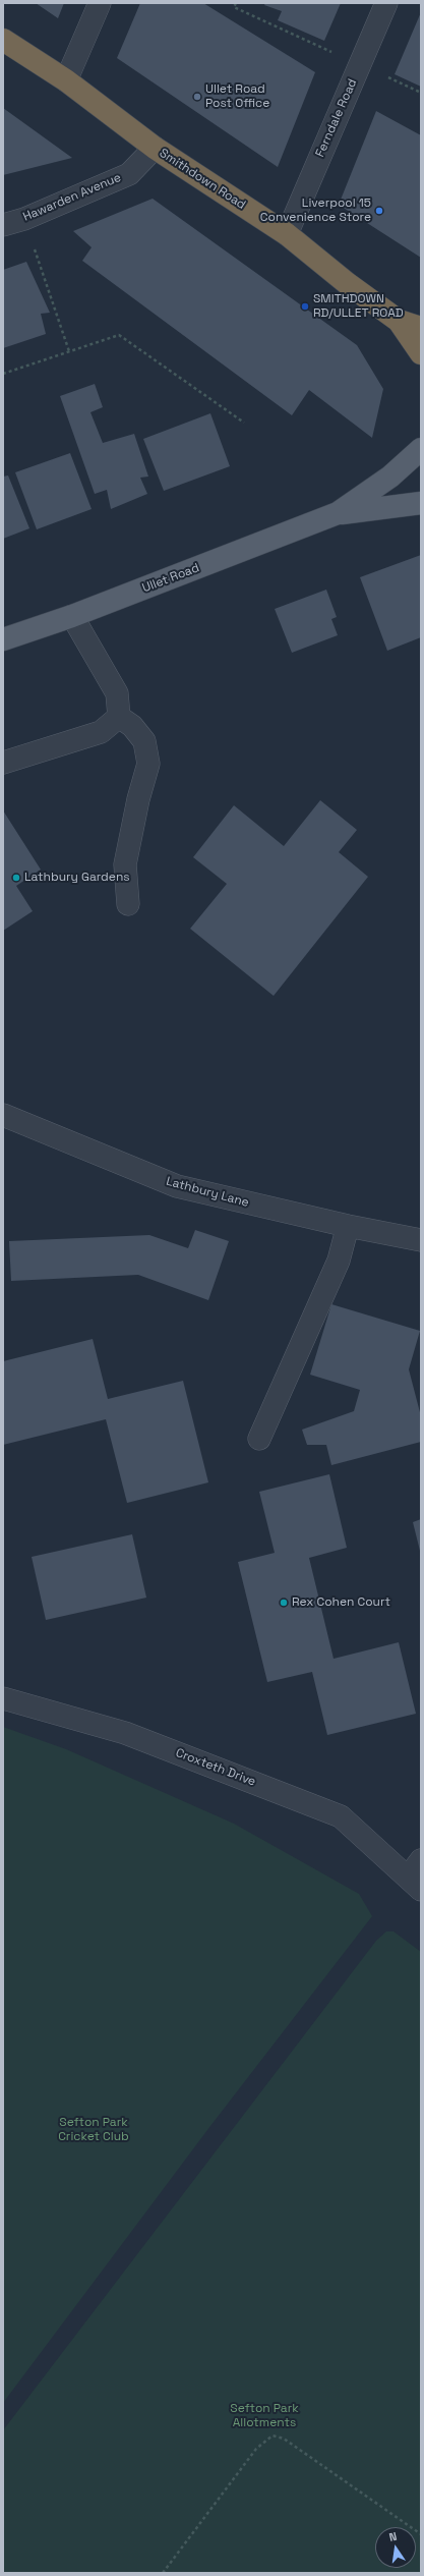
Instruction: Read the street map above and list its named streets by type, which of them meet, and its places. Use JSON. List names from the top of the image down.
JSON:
{
  "streets": {
    "highway": ["Smithdown Road"],
    "main road": ["Ullet Road"],
    "street": [
      "Ferndale Road",
      "Hawarden Avenue",
      "Lathbury Lane",
      "Croxteth Drive"
    ]
  },
  "crossings": [
    ["Ferndale Road", "Smithdown Road"],
    ["Smithdown Road", "Hawarden Avenue"]
  ],
  "parks": ["Sefton Park Cricket Club", "Sefton Park Allotments"],
  "places": [
    "Ullet Road Post Office",
    "Liverpool 15 Convenience Store",
    "SMITHDOWN RD/ULLET ROAD",
    "Lathbury Gardens",
    "Rex Cohen Court"
  ],
  "north": "top"
}
